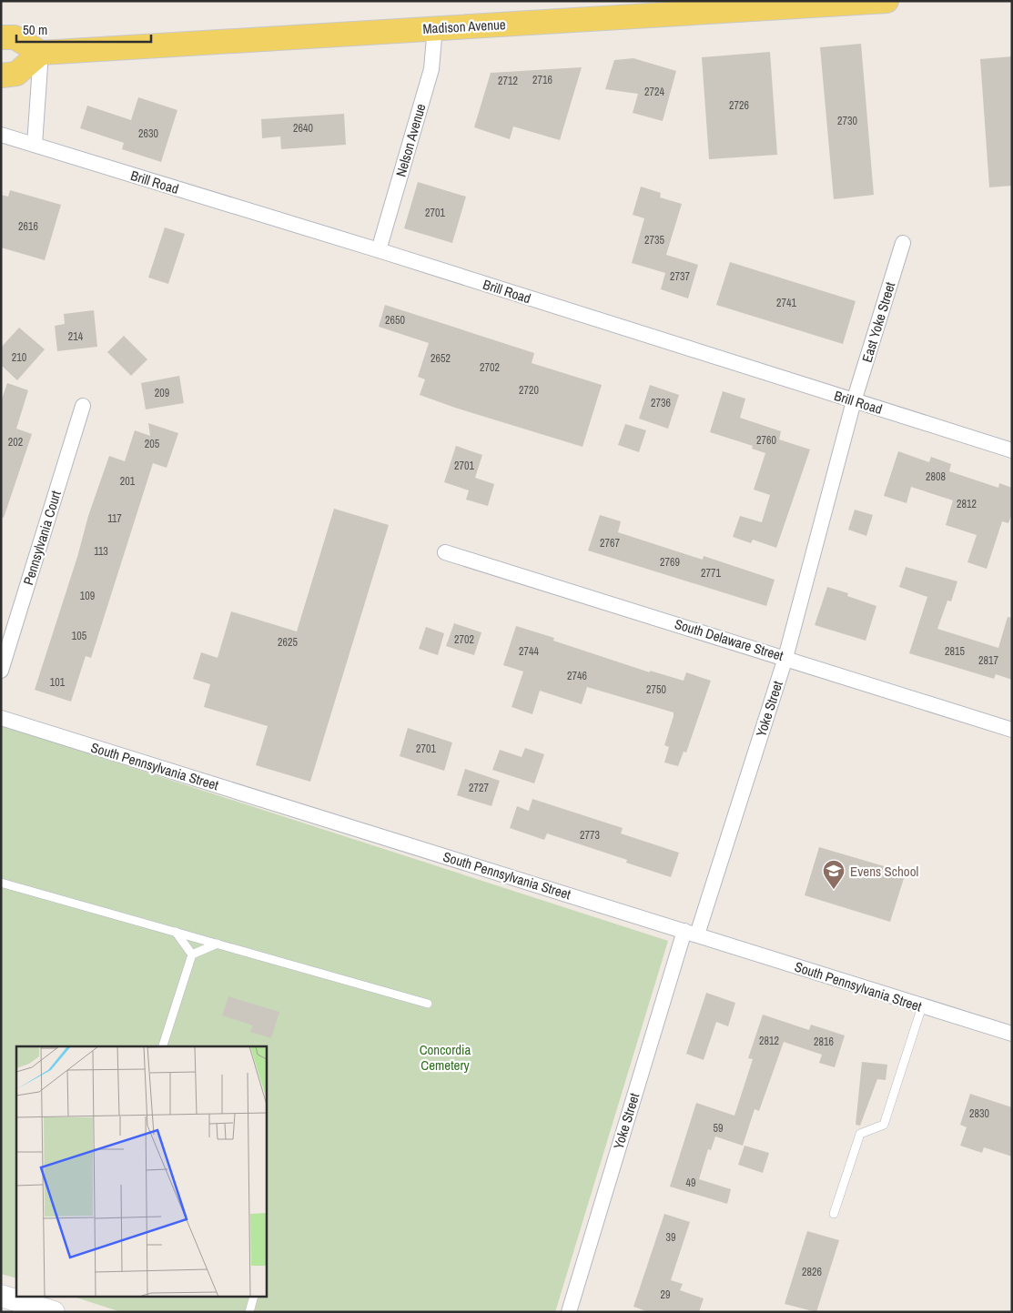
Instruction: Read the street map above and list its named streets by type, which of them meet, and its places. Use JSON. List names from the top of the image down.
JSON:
{
  "streets": {
    "main road": ["Madison Avenue"],
    "street": [
      "Nelson Avenue",
      "Brill Road",
      "East Yoke Street",
      "Pennsylvania Court",
      "South Delaware Street",
      "Yoke Street",
      "South Pennsylvania Street"
    ]
  },
  "crossings": [
    ["Madison Avenue", "Nelson Avenue"],
    ["Nelson Avenue", "Brill Road"],
    ["Brill Road", "East Yoke Street"],
    ["Brill Road", "Yoke Street"],
    ["East Yoke Street", "Yoke Street"],
    ["South Delaware Street", "Yoke Street"],
    ["Yoke Street", "South Pennsylvania Street"]
  ],
  "parks": ["Concordia Cemetery"],
  "places": {
    "school or university": ["Evens School"]
  },
  "house_numbers": [
    "2716",
    "2712",
    "2724",
    "2726",
    "2730",
    "2640",
    "2630",
    "2701",
    "2616",
    "2735",
    "2737",
    "2741",
    "2650",
    "214",
    "210",
    "2652",
    "2702",
    "2720",
    "209",
    "2736",
    "2760",
    "202",
    "205",
    "2701",
    "2808",
    "201",
    "2812",
    "117",
    "2767",
    "113",
    "2769",
    "2771",
    "109",
    "105",
    "2702",
    "2625",
    "2744",
    "2815",
    "2817",
    "2746",
    "101",
    "2750",
    "2701",
    "2727",
    "2773",
    "2812",
    "2816",
    "2830",
    "59",
    "49",
    "39",
    "2826",
    "29"
  ],
  "scale_bar": "50 m"
}
